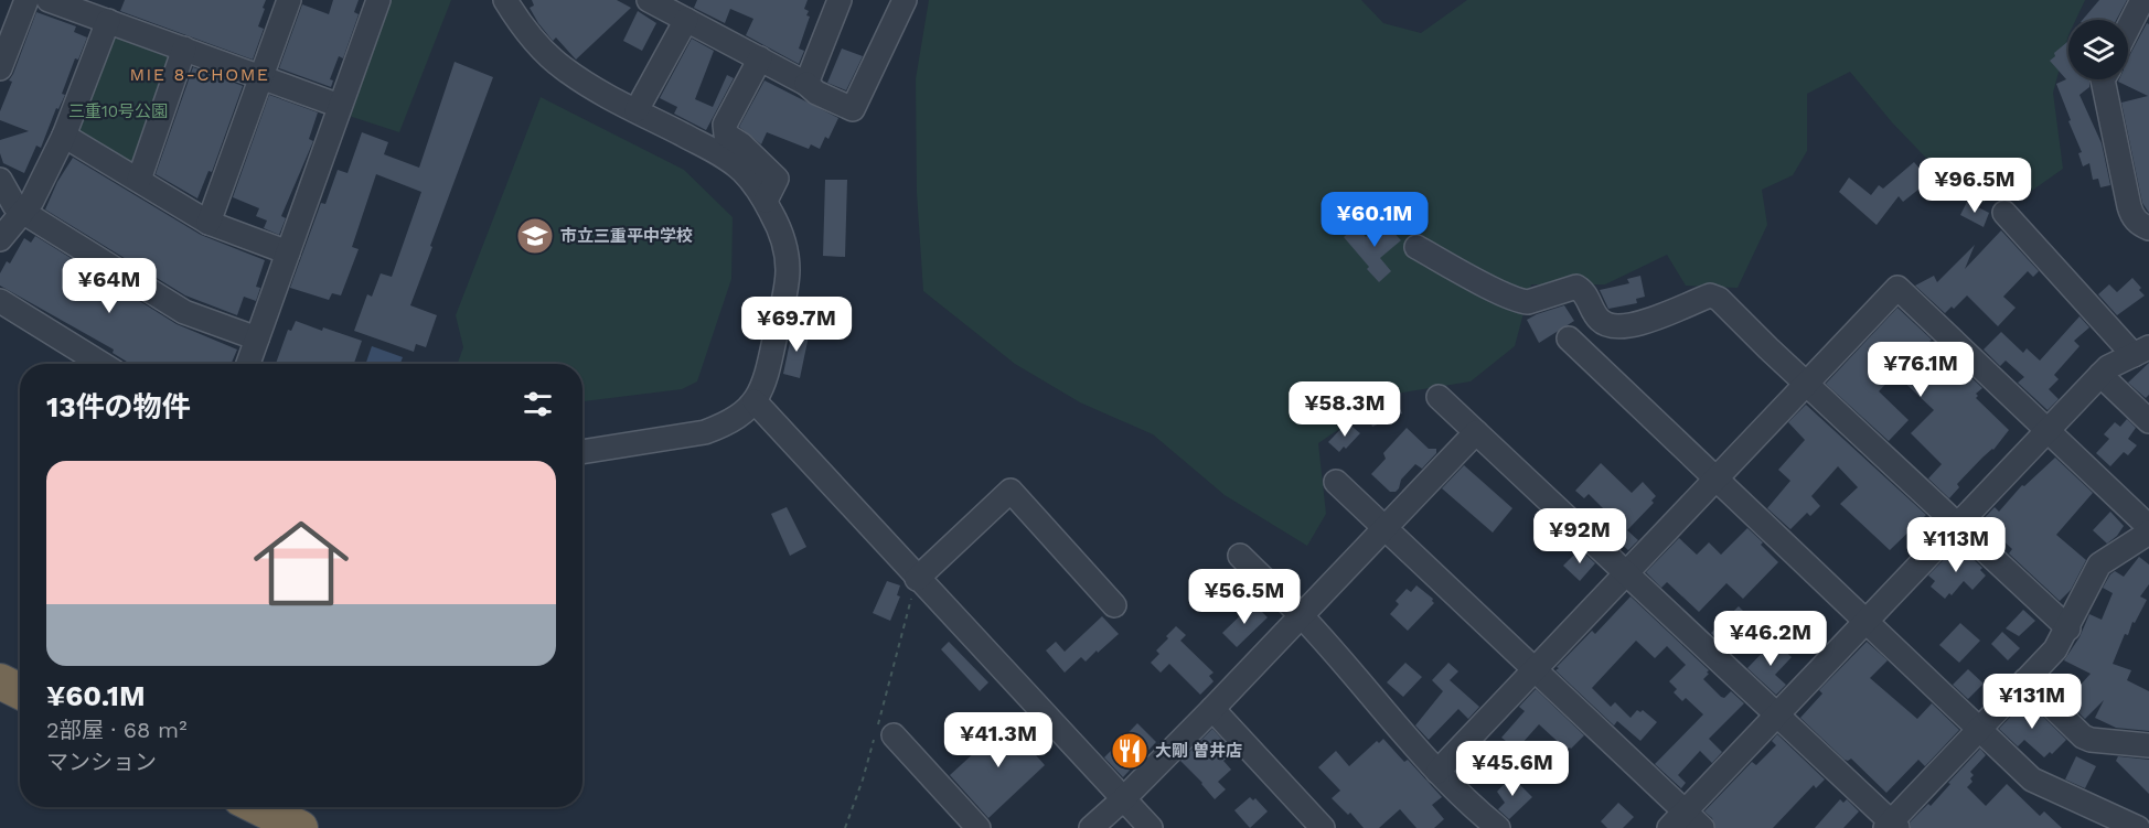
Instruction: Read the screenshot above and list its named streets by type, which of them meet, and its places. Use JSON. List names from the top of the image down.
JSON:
{
  "districts": ["MIE 8-CHOME"],
  "parks": ["三重10号公園"],
  "places": {
    "school or university": ["市立三重平中学校"],
    "restaurant": ["大剛 曽井店"]
  },
  "page": {
    "price": [
      "¥96.5M",
      "¥60.1M",
      "¥64M",
      "¥69.7M",
      "¥76.1M",
      "¥58.3M",
      "¥92M",
      "¥113M",
      "¥56.5M",
      "¥46.2M",
      "¥131M",
      "¥41.3M",
      "¥45.6M"
    ],
    "heading": "13件の物件",
    "list": [
      {
        "name": "¥60.1M",
        "note": "2部屋 · 68 m² · マンション"
      }
    ]
  }
}
